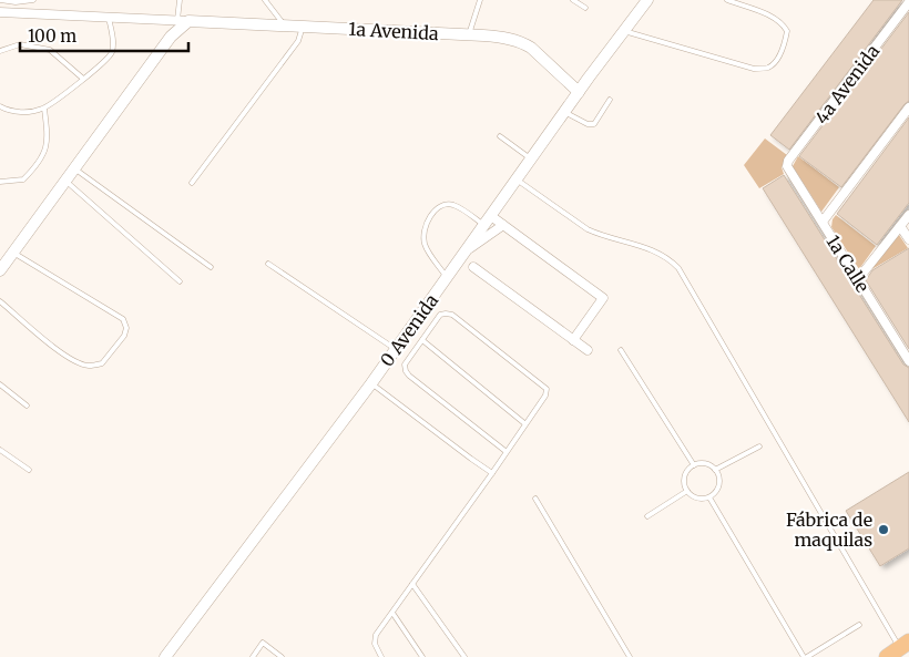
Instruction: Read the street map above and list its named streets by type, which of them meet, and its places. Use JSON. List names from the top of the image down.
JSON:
{
  "streets": {
    "street": [
      "1a Avenida",
      "4a Avenida",
      "1a Calle",
      "0 Avenida"
    ]
  },
  "crossings": [
    ["1a Avenida", "0 Avenida"],
    ["4a Avenida", "1a Calle"]
  ],
  "places": ["Fábrica de maquilas"],
  "scale_bar": "100 m"
}
